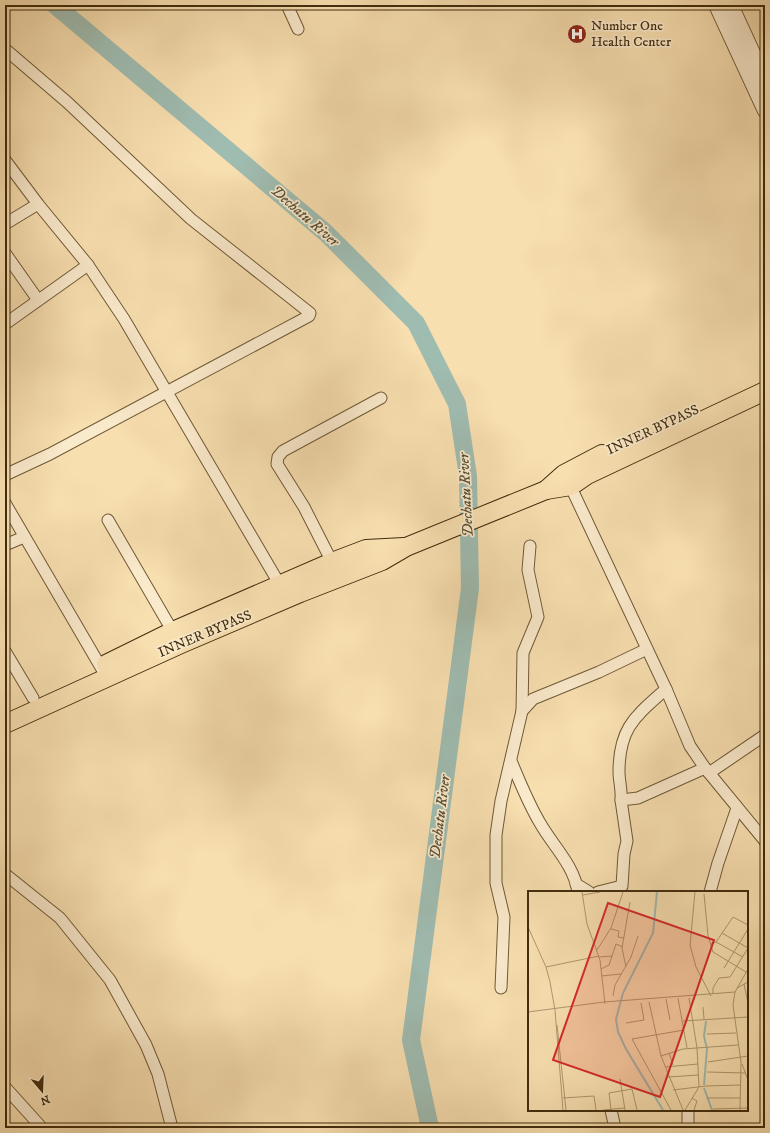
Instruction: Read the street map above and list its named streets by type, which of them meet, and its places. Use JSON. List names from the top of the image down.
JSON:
{
  "streets": {
    "main road": ["INNER BYPASS"]
  },
  "water": ["Dechatu River"],
  "places": {
    "hospital": ["Number One Health Center"]
  },
  "north": "bottom"
}
